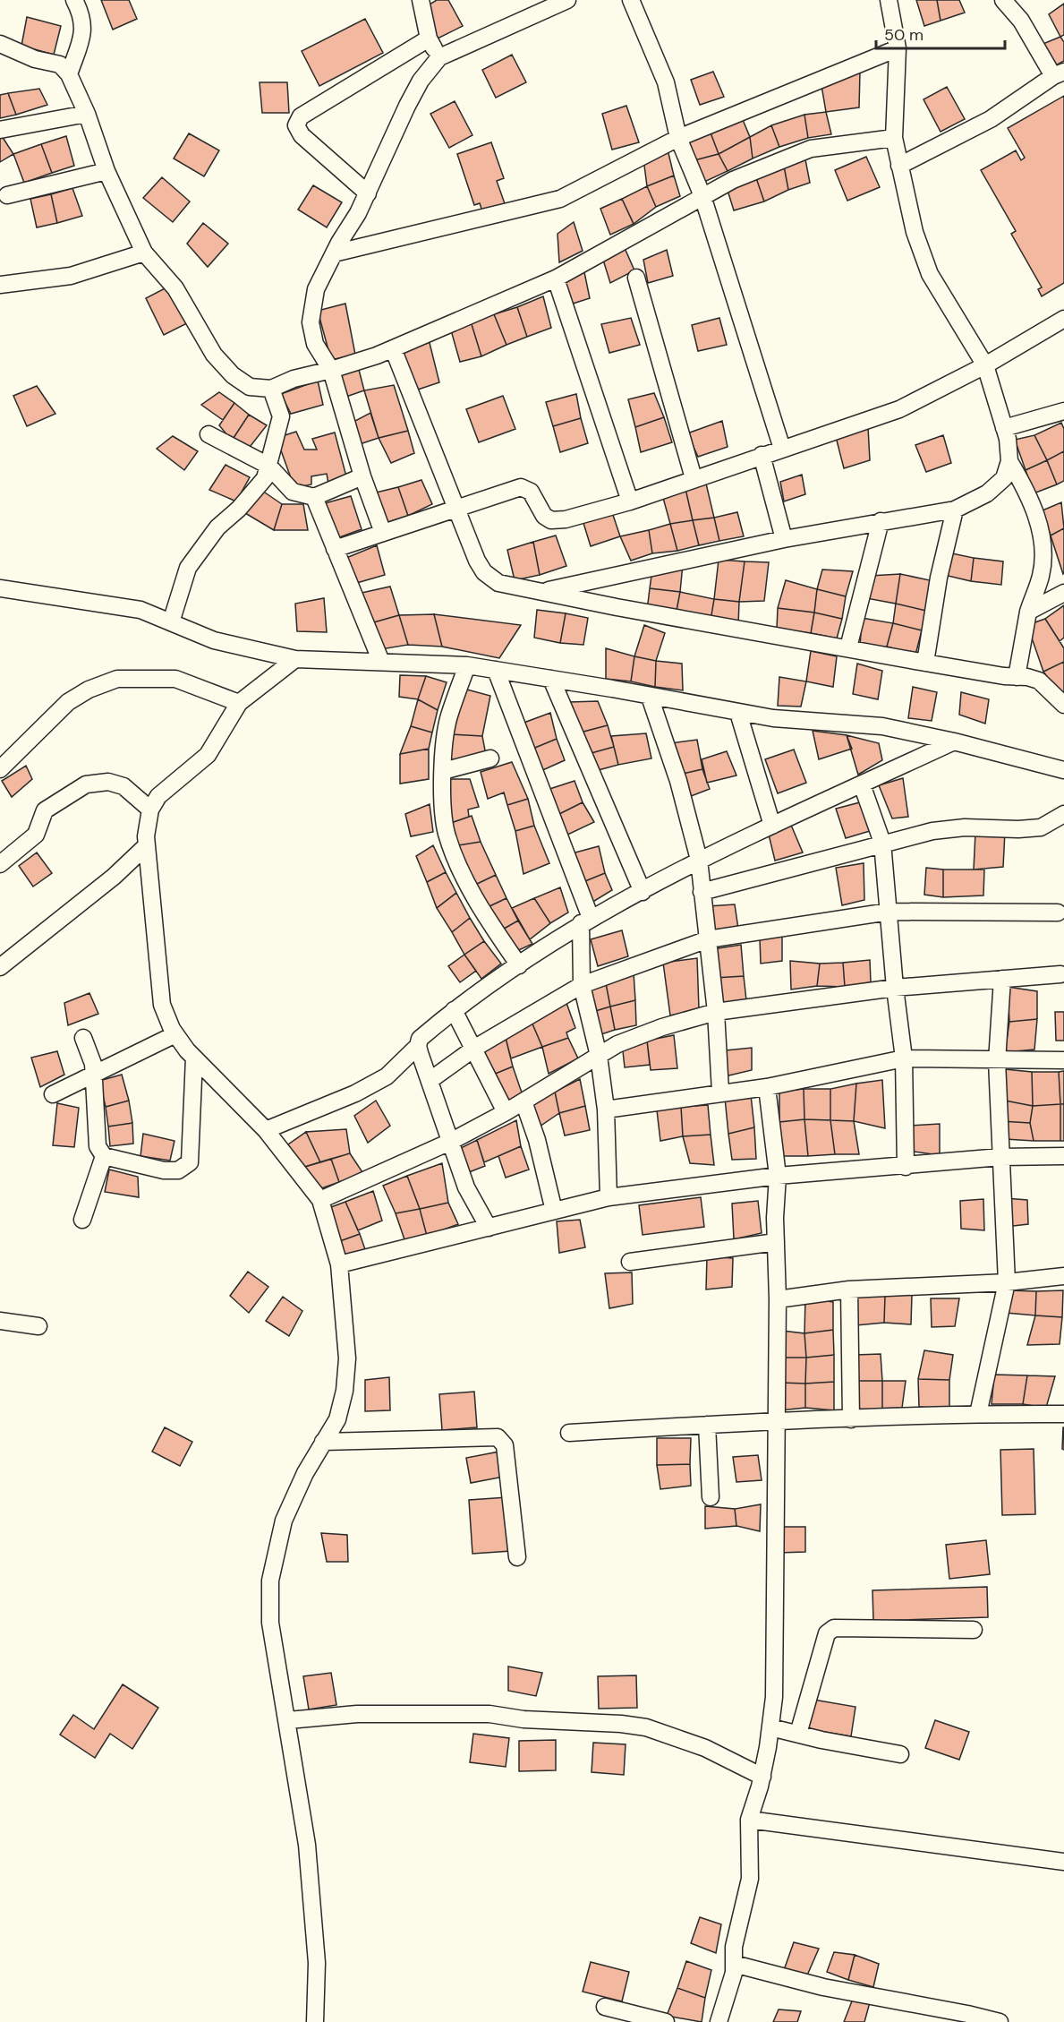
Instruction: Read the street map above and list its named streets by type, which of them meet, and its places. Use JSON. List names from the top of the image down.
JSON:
{
  "scale_bar": "50 m"
}
